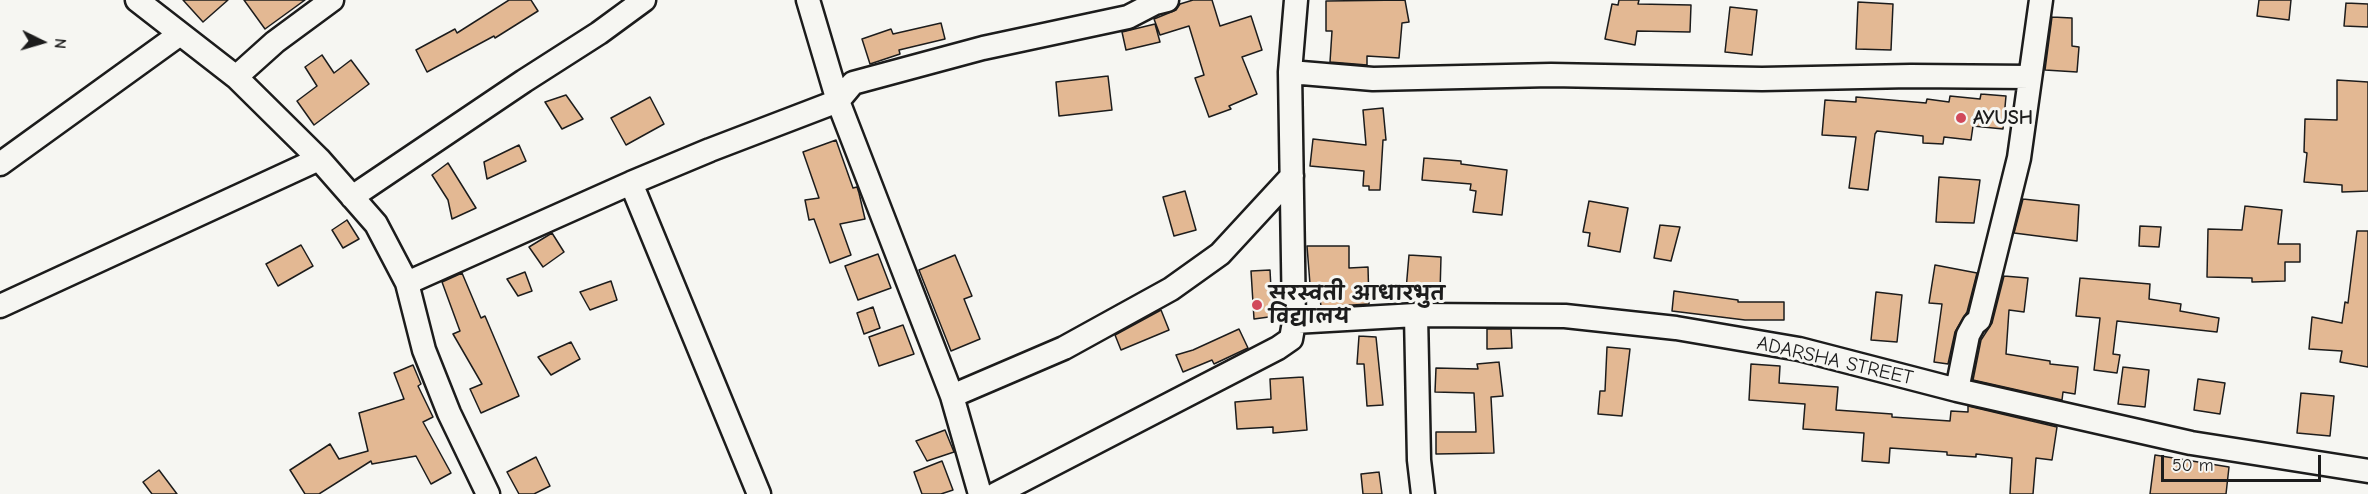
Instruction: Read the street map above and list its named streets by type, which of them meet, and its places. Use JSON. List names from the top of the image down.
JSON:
{
  "streets": {
    "street": ["ADARSHA STREET"]
  },
  "places": ["AYUSH", "सरस्वती आधारभुत विद्यालय"],
  "scale_bar": "50 m",
  "north": "right"
}
